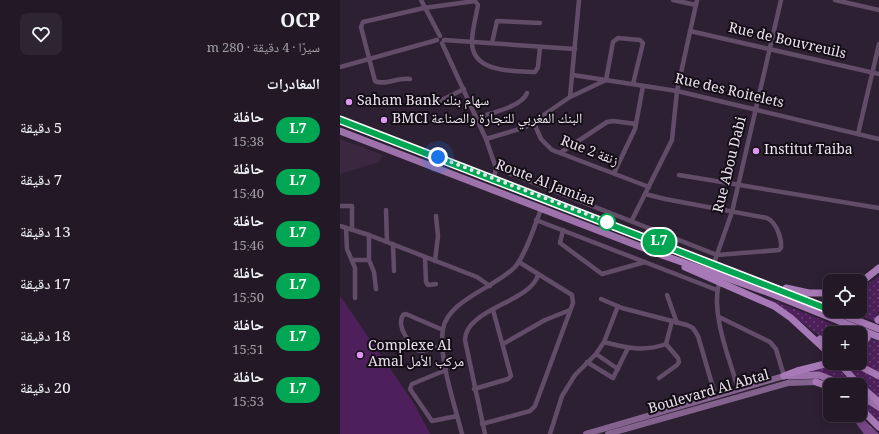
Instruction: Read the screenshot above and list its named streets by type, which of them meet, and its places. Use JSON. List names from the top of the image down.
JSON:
{
  "streets": {
    "highway": ["Route Al Jamiaa"],
    "main road": ["Boulevard Al Abtal"],
    "street": [
      "Rue de Bouvreuils",
      "Rue des Roitelets",
      "Rue 2 زنقة",
      "Rue Abou Dabi"
    ]
  },
  "crossings": [
    ["Rue de Bouvreuils", "Rue Abou Dabi"],
    ["Rue des Roitelets", "Rue Abou Dabi"],
    ["Rue Abou Dabi", "Route Al Jamiaa"]
  ],
  "places": [
    "Saham Bank سهام بنك",
    "BMCI البنك المغربي للتجارة والصناعة",
    "Institut Taiba",
    "Complexe Al Amal مركب الأمل"
  ],
  "lines": ["bus line L7"],
  "page": {
    "on_map": "L7",
    "heading": [
      ["OCP", "سيرًا · 4 دقيقة · 280 m"],
      "المغادرات"
    ],
    "list": [
      {
        "mark": "L7",
        "name": "حافلة",
        "note": "15:38",
        "value": "5 دقيقة"
      },
      {
        "mark": "L7",
        "name": "حافلة",
        "note": "15:40",
        "value": "7 دقيقة"
      },
      {
        "mark": "L7",
        "name": "حافلة",
        "note": "15:46",
        "value": "13 دقيقة"
      },
      {
        "mark": "L7",
        "name": "حافلة",
        "note": "15:50",
        "value": "17 دقيقة"
      },
      {
        "mark": "L7",
        "name": "حافلة",
        "note": "15:51",
        "value": "18 دقيقة"
      },
      {
        "mark": "L7",
        "name": "حافلة",
        "note": "15:53",
        "value": "20 دقيقة"
      }
    ],
    "map_buttons": ["+", "−"]
  }
}
